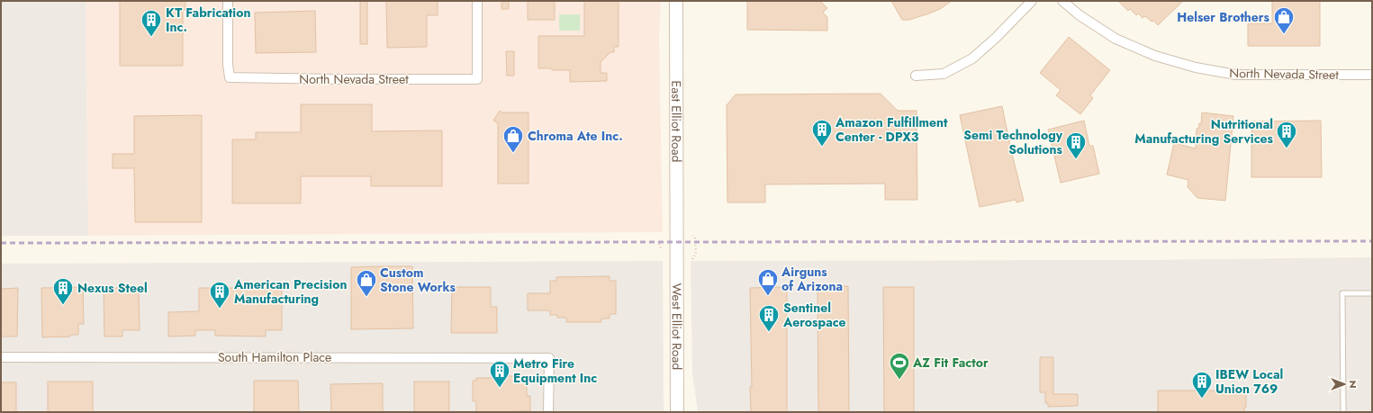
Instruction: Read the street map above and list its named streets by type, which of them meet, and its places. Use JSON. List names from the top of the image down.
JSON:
{
  "streets": {
    "main road": ["East Elliot Road", "West Elliot Road"],
    "street": ["North Nevada Street", "South Hamilton Place"]
  },
  "crossings": [
    ["East Elliot Road", "West Elliot Road"]
  ],
  "places": {
    "shop": [
      "Helser Brothers",
      "Chroma Ate Inc.",
      "Airguns of Arizona",
      "Custom Stone Works"
    ],
    "building": [
      "KT Fabrication Inc.",
      "Amazon Fulfillment Center - DPX3",
      "Nutritional Manufacturing Services",
      "Semi Technology Solutions",
      "Nexus Steel",
      "American Precision Manufacturing",
      "Sentinel Aerospace",
      "Metro Fire Equipment Inc",
      "IBEW Local Union 769"
    ],
    "sports": ["AZ Fit Factor"]
  },
  "north": "right"
}
